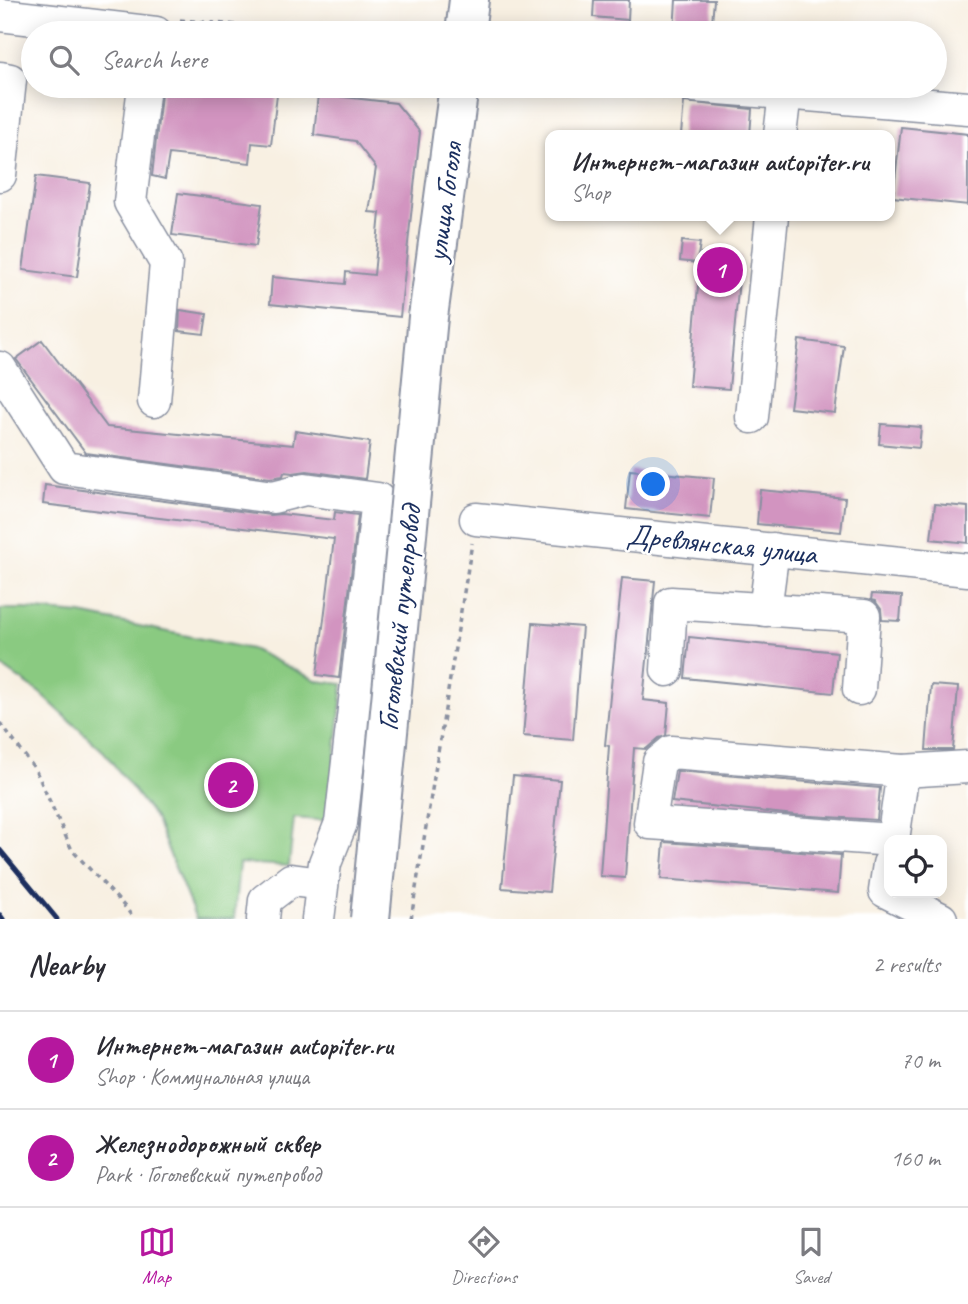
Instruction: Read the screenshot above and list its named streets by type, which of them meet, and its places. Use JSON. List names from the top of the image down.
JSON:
{
  "streets": {
    "main road": ["улица Гоголя", "Гоголевский путепровод"],
    "street": ["Древлянская улица"]
  },
  "crossings": [
    ["улица Гоголя", "Гоголевский путепровод"]
  ],
  "page": {
    "search": "Search here",
    "popup": ["Интернет-магазин autopiter.ru", "Shop"],
    "pins": ["1", "2"],
    "heading": ["Nearby", "2 results"],
    "list": [
      {
        "mark": "1",
        "name": "Интернет-магазин autopiter.ru",
        "note": "Shop · Коммунальная улица",
        "value": "70 m"
      },
      {
        "mark": "2",
        "name": "Железнодорожный сквер",
        "note": "Park · Гоголевский путепровод",
        "value": "160 m"
      }
    ],
    "nav": ["Map", "Directions", "Saved"]
  }
}
